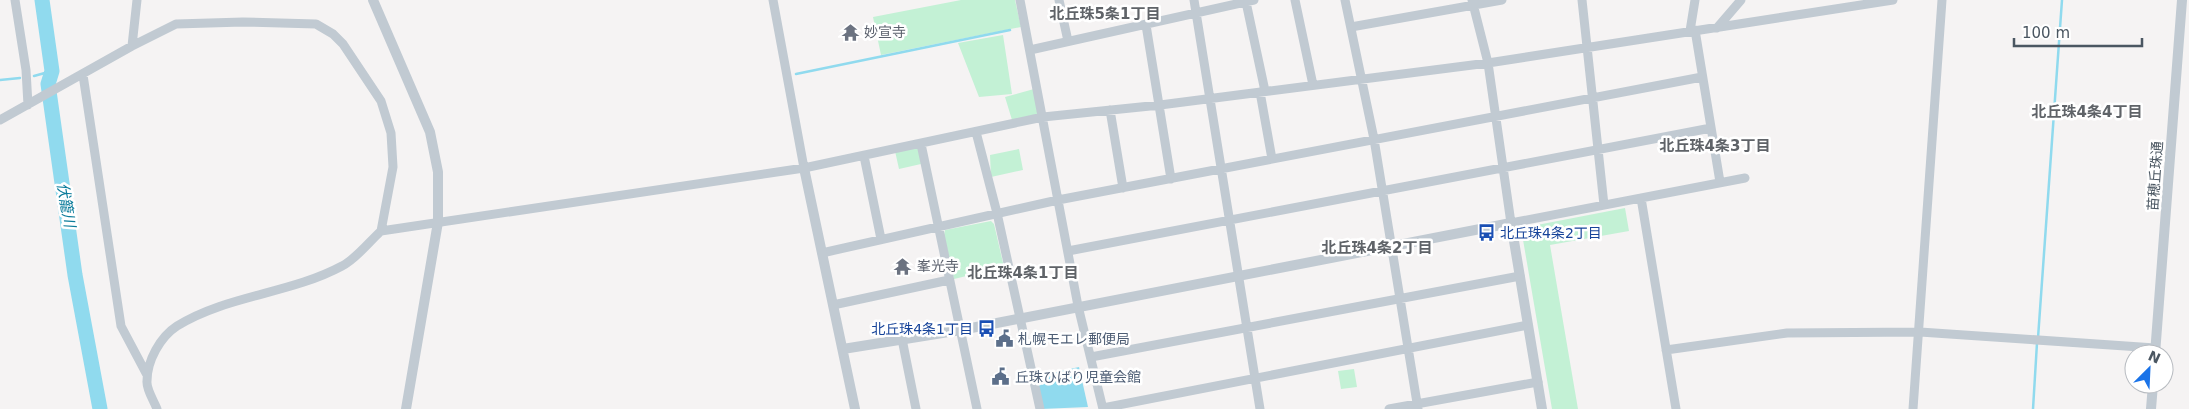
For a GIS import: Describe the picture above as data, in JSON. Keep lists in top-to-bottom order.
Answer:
{
  "streets": {
    "street": ["苗穂丘珠通"]
  },
  "districts": [
    "北丘珠5条1丁目",
    "北丘珠4条4丁目",
    "北丘珠4条3丁目",
    "北丘珠4条2丁目",
    "北丘珠4条1丁目"
  ],
  "water": ["伏籠川"],
  "places": {
    "temple": ["妙宣寺", "峯光寺"],
    "bus stop": ["北丘珠4条2丁目", "北丘珠4条1丁目"],
    "public building": ["札幌モエレ郵便局", "丘珠ひばり児童会館"]
  },
  "scale_bar": "100 m",
  "north": "top right"
}
